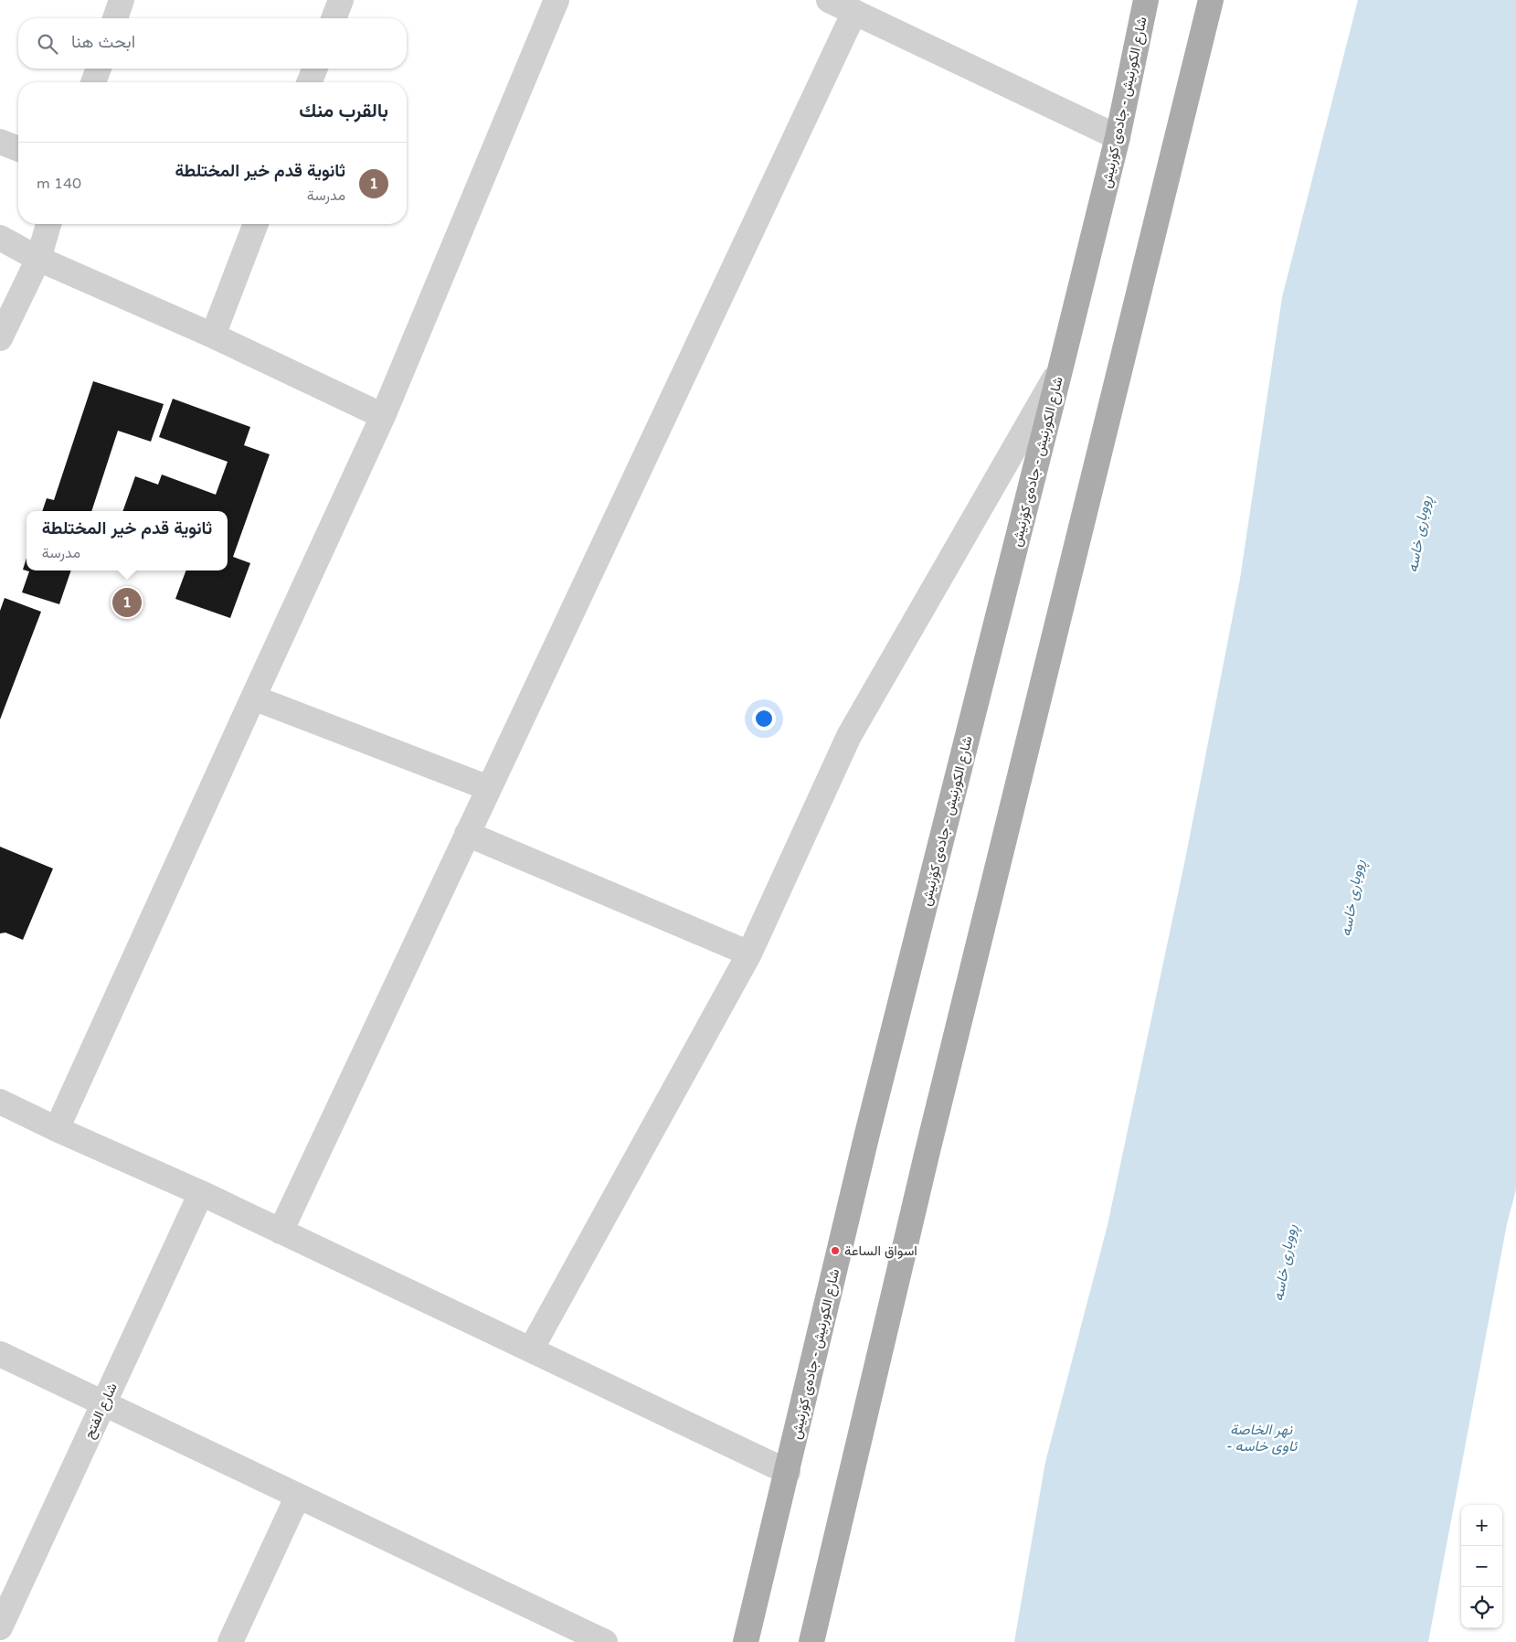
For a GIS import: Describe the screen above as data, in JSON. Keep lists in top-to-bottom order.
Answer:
{
  "streets": {
    "main road": ["شارع الكورنيش - جادەی کۆرنیش"],
    "street": ["شارع الفتح"]
  },
  "water": ["ڕووباری خاسە", "نهر الخاصة - ئاوی خاسە"],
  "places": ["اسواق الساعة"],
  "page": {
    "search": "ابحث هنا",
    "heading": "بالقرب منك",
    "list": [
      {
        "mark": "1",
        "name": "ثانوية قدم خير المختلطة",
        "note": "مدرسة",
        "value": "140 m"
      }
    ],
    "popup": ["ثانوية قدم خير المختلطة", "مدرسة"],
    "pins": "1",
    "map_buttons": ["+", "−"]
  }
}
